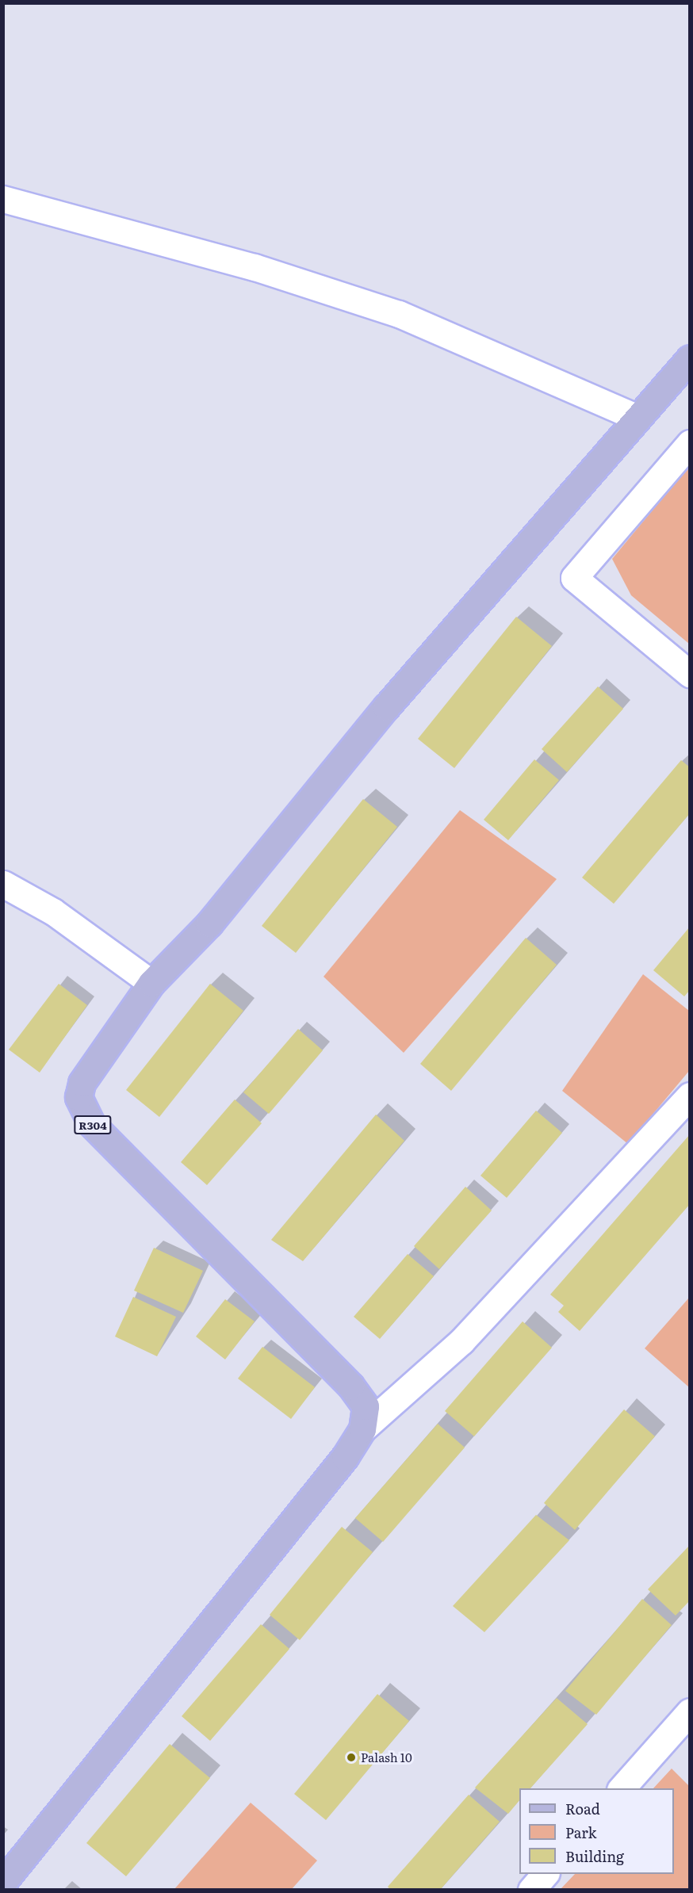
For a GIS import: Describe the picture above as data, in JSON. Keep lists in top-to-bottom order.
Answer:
{
  "streets": {
    "main road": ["R304"]
  },
  "places": ["Palash 10"],
  "legend": ["Road", "Park", "Building"]
}
